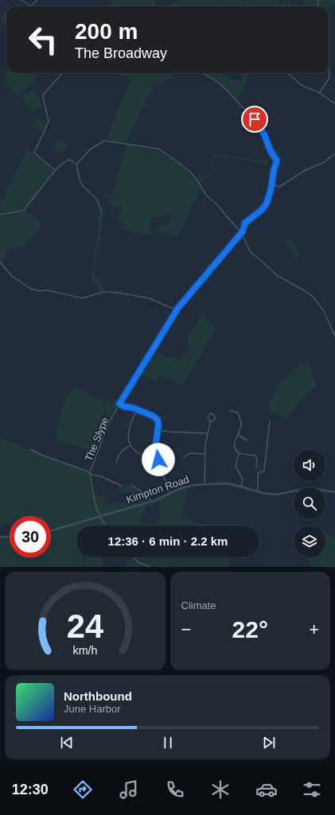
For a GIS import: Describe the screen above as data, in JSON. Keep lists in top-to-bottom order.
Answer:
{
  "streets": {
    "street": ["The Slype", "Kimpton Road"]
  },
  "crossings": [
    ["The Slype", "Kimpton Road"]
  ],
  "page": {
    "turn": ["200 m", "The Broadway"],
    "limit": "30",
    "trip": "12:36 · 6 min · 2.2 km",
    "tile": "Climate",
    "heat": ["−", "22°", "+"],
    "song": ["Northbound", "June Harbor"],
    "tabs": "12:30",
    "gauge": ["24", "km/h"]
  }
}
